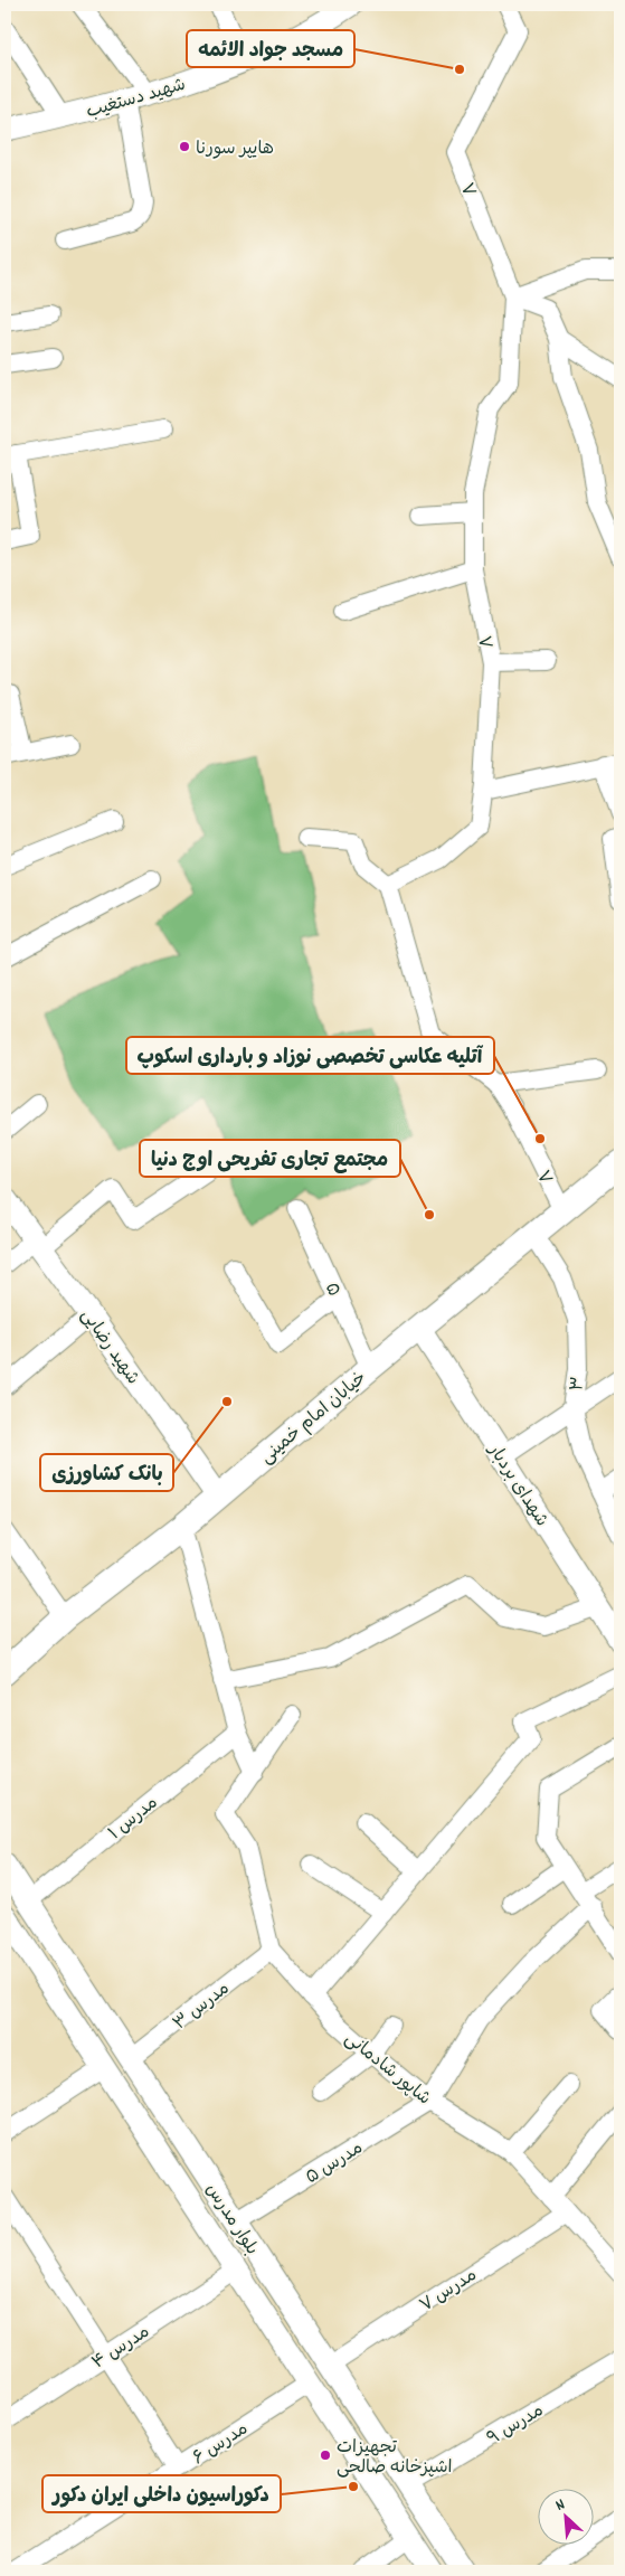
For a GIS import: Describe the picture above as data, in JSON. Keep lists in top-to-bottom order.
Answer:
{
  "streets": {
    "main road": ["خیابان امام خمینی"],
    "street": [
      "شهید دستغیب",
      "۷",
      "۵",
      "شهید رضایی",
      "۳",
      "شهدای بردبار",
      "مدرس ۱",
      "مدرس ۳",
      "شاپور شادمانی",
      "مدرس ۵",
      "بلوار مدرس",
      "مدرس ۷",
      "مدرس ۴",
      "مدرس ۹",
      "مدرس ۶"
    ]
  },
  "crossings": [
    ["۷", "خیابان امام خمینی"],
    ["۵", "خیابان امام خمینی"],
    ["شهید رضایی", "خیابان امام خمینی"],
    ["۳", "خیابان امام خمینی"],
    ["خیابان امام خمینی", "شهدای بردبار"],
    ["مدرس ۱", "بلوار مدرس"],
    ["مدرس ۳", "شاپور شادمانی"],
    ["مدرس ۳", "بلوار مدرس"],
    ["شاپور شادمانی", "مدرس ۵"],
    ["شاپور شادمانی", "مدرس ۷"],
    ["مدرس ۵", "بلوار مدرس"],
    ["بلوار مدرس", "مدرس ۷"],
    ["بلوار مدرس", "مدرس ۴"],
    ["بلوار مدرس", "مدرس ۹"],
    ["بلوار مدرس", "مدرس ۶"]
  ],
  "places": [
    "مسجد جواد الائمه",
    "هایپر سورنا",
    "آتلیه عکاسی تخصصی نوزاد و بارداری اسکوپ",
    "مجتمع تجاری تفریحی اوج دنیا",
    "بانک کشاورزی",
    "تجهیزات اشپزخانه صالحی",
    "دکوراسیون داخلی ایران دکور"
  ],
  "north": "top left"
}
